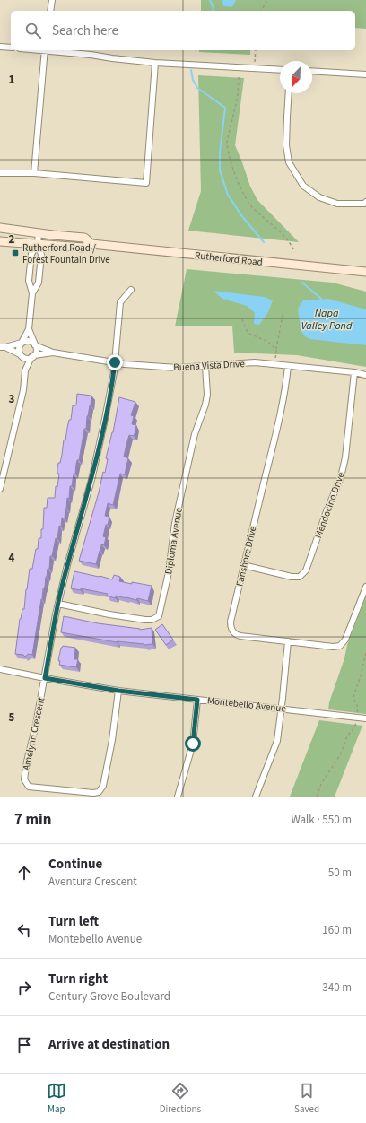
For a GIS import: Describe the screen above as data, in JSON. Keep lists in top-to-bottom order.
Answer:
{
  "streets": {
    "main road": ["Rutherford Road"],
    "street": [
      "Buena Vista Drive",
      "Mendocino Drive",
      "Diploma Avenue",
      "Fanshore Drive",
      "Montebello Avenue",
      "Amelynn Crescent"
    ]
  },
  "crossings": [
    ["Buena Vista Drive", "Mendocino Drive"],
    ["Buena Vista Drive", "Diploma Avenue"],
    ["Buena Vista Drive", "Fanshore Drive"],
    ["Mendocino Drive", "Fanshore Drive"],
    ["Montebello Avenue", "Amelynn Crescent"]
  ],
  "water": ["Napa Valley Pond"],
  "places": {
    "transit": ["Rutherford Road / Forest Fountain Drive"]
  },
  "north": "bottom left",
  "page": {
    "search": "Search here",
    "heading": ["7 min", "Walk · 550 m"],
    "list": [
      ["Continue", "Aventura Crescent", "50 m"],
      ["Turn left", "Montebello Avenue", "160 m"],
      ["Turn right", "Century Grove Boulevard", "340 m"],
      "Arrive at destination"
    ],
    "nav": ["Map", "Directions", "Saved"]
  },
  "grid": {
    "rows": [
      "1",
      "2",
      "3",
      "4",
      "5"
    ]
  }
}
